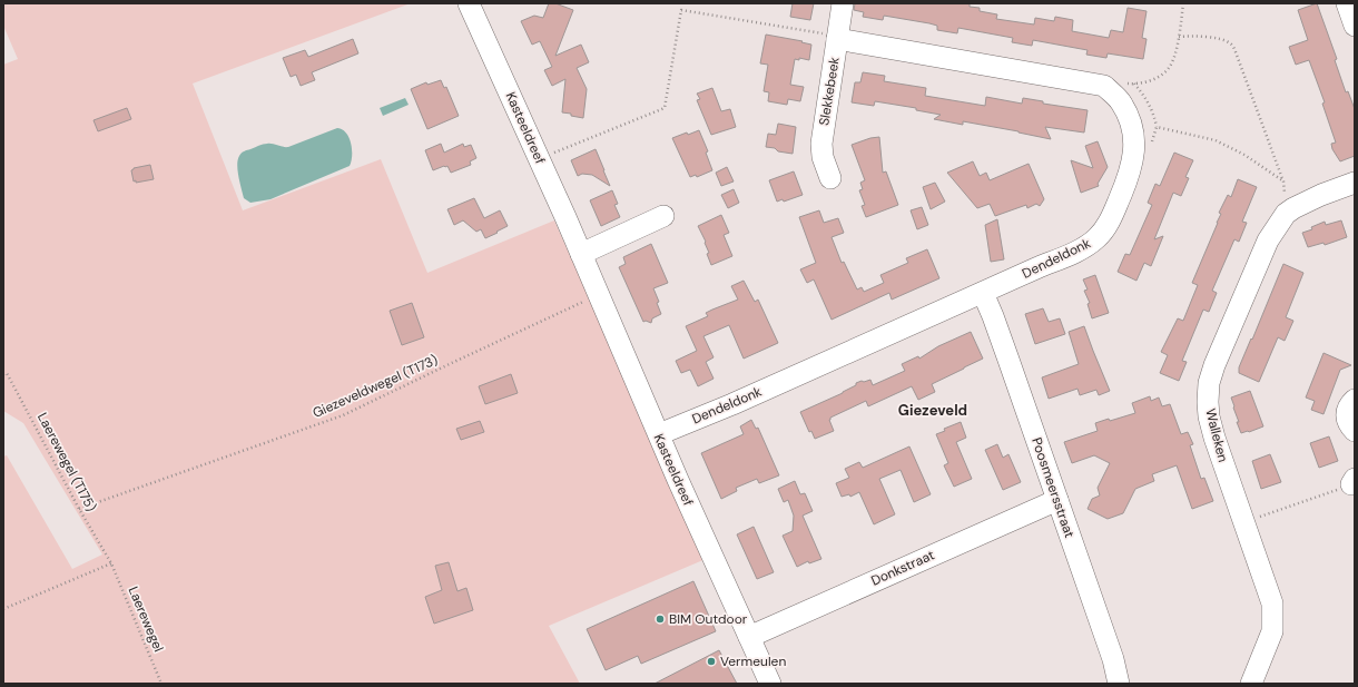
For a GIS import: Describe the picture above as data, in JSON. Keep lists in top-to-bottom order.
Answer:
{
  "streets": {
    "street": [
      "Slekkebeek",
      "Kasteeldreef",
      "Dendeldonk",
      "Walleken",
      "Poosmeersstraat",
      "Donkstraat"
    ],
    "path": ["Giezeveldwegel (T173)", "Laerewegel (T175)", "Laerewegel"]
  },
  "crossings": [
    ["Kasteeldreef", "Dendeldonk"],
    ["Kasteeldreef", "Giezeveldwegel (T173)"],
    ["Kasteeldreef", "Donkstraat"],
    ["Dendeldonk", "Poosmeersstraat"],
    ["Giezeveldwegel (T173)", "Laerewegel (T175)"],
    ["Laerewegel (T175)", "Laerewegel"],
    ["Poosmeersstraat", "Donkstraat"]
  ],
  "districts": ["Giezeveld"],
  "places": ["BIM Outdoor", "Vermeulen"]
}
